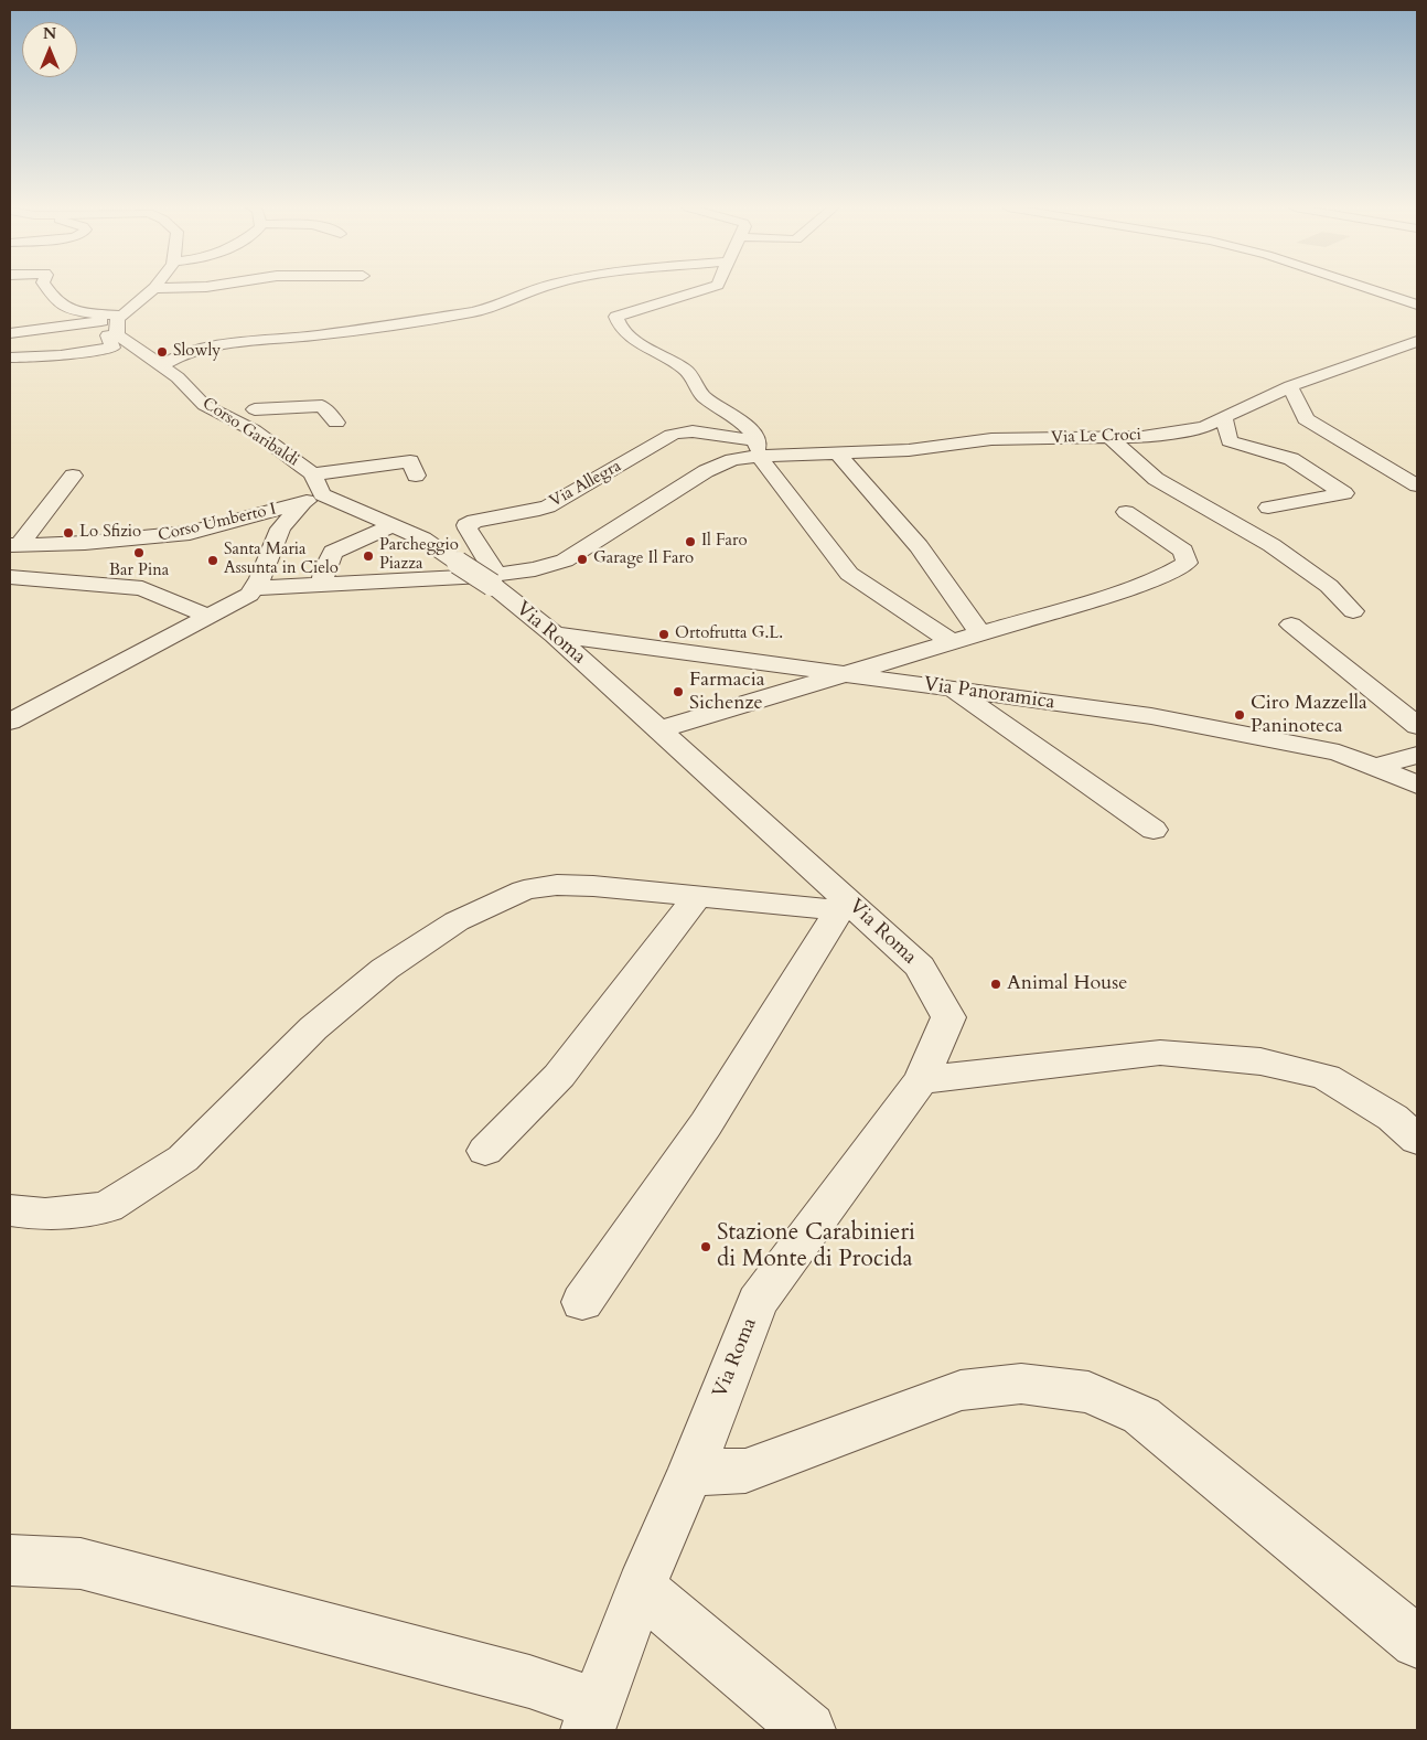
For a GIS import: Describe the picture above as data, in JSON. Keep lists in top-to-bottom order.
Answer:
{
  "streets": {
    "street": [
      "Corso Garibaldi",
      "Via Le Croci",
      "Via Allegra",
      "Corso Umberto I",
      "Via Roma",
      "Via Panoramica"
    ]
  },
  "crossings": [
    ["Corso Garibaldi", "Corso Umberto I"],
    ["Corso Garibaldi", "Via Roma"],
    ["Via Le Croci", "Via Allegra"],
    ["Via Allegra", "Via Roma"],
    ["Corso Umberto I", "Via Roma"],
    ["Via Roma", "Via Panoramica"]
  ],
  "places": [
    "Slowly",
    "Lo Sfizio",
    "Il Faro",
    "Bar Pina",
    "Parcheggio Piazza",
    "Garage Il Faro",
    "Santa Maria Assunta in Cielo",
    "Ortofrutta G.L.",
    "Farmacia Sichenze",
    "Ciro Mazzella Paninoteca",
    "Animal House",
    "Stazione Carabinieri di Monte di Procida"
  ],
  "north": "top"
}
